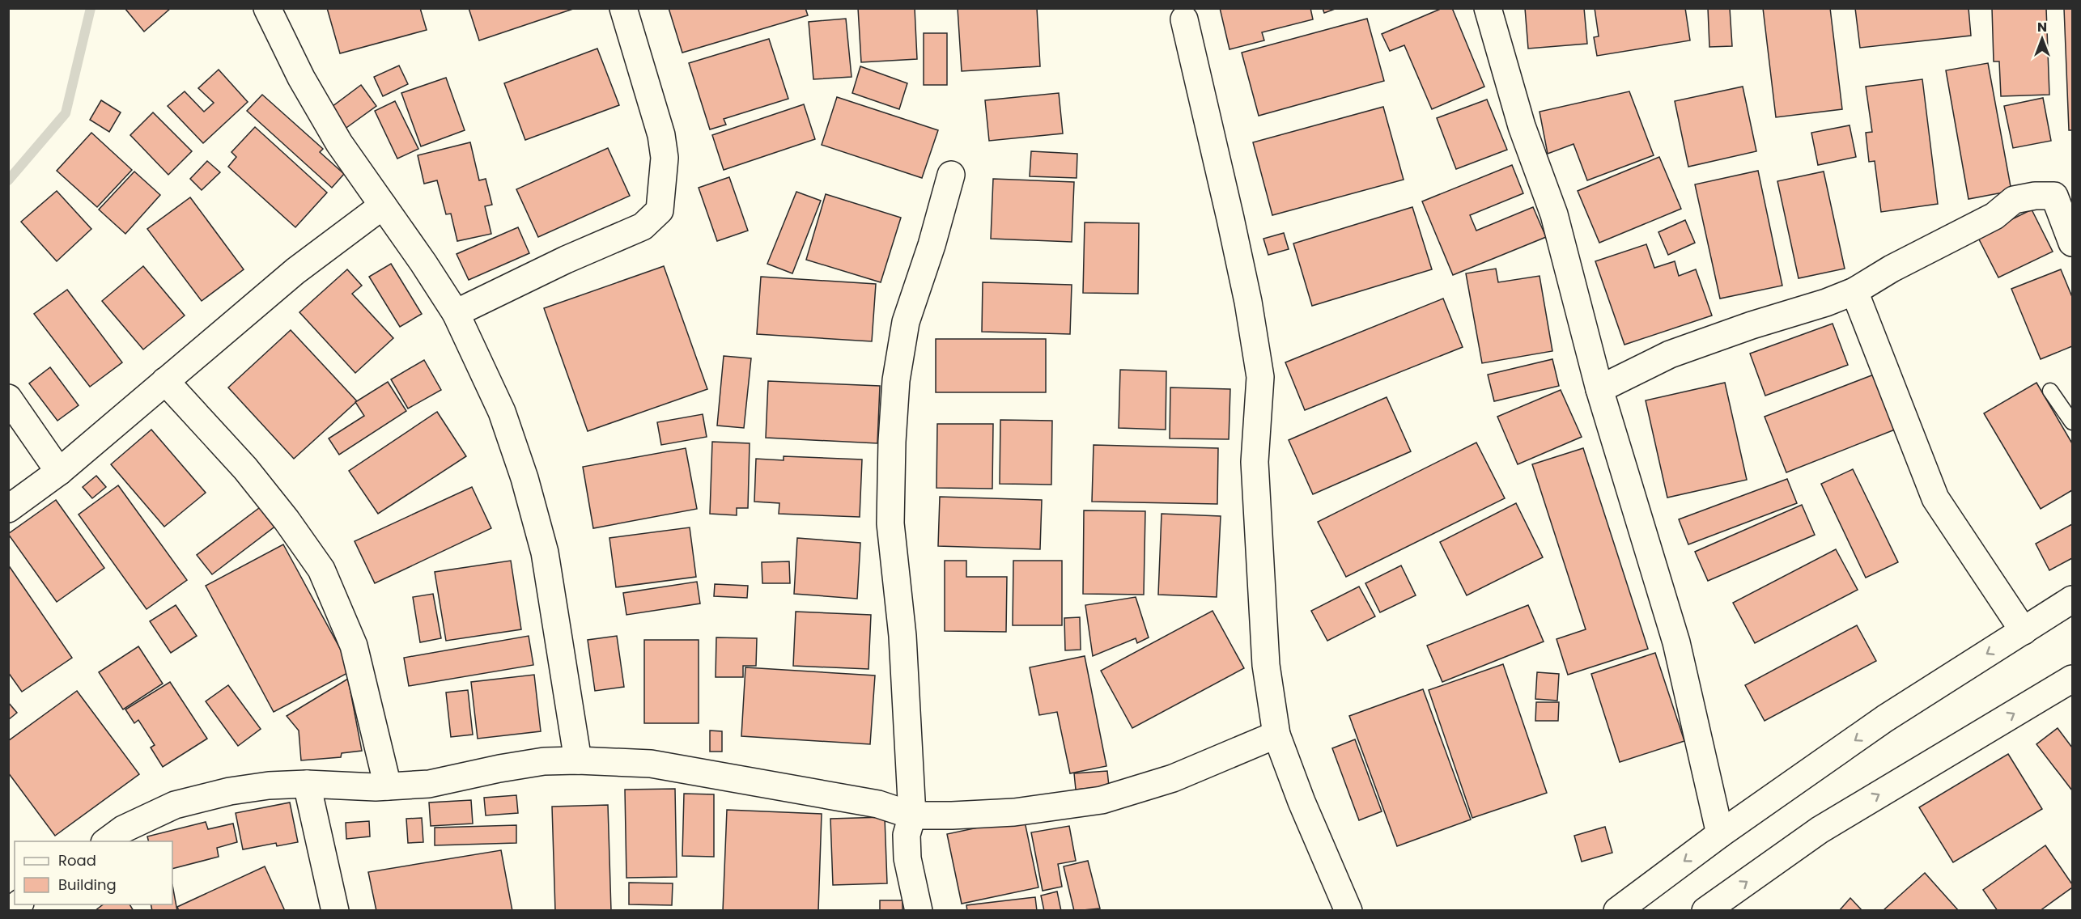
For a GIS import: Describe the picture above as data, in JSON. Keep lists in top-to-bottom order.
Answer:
{
  "legend": ["Road", "Building"],
  "north": "top"
}
